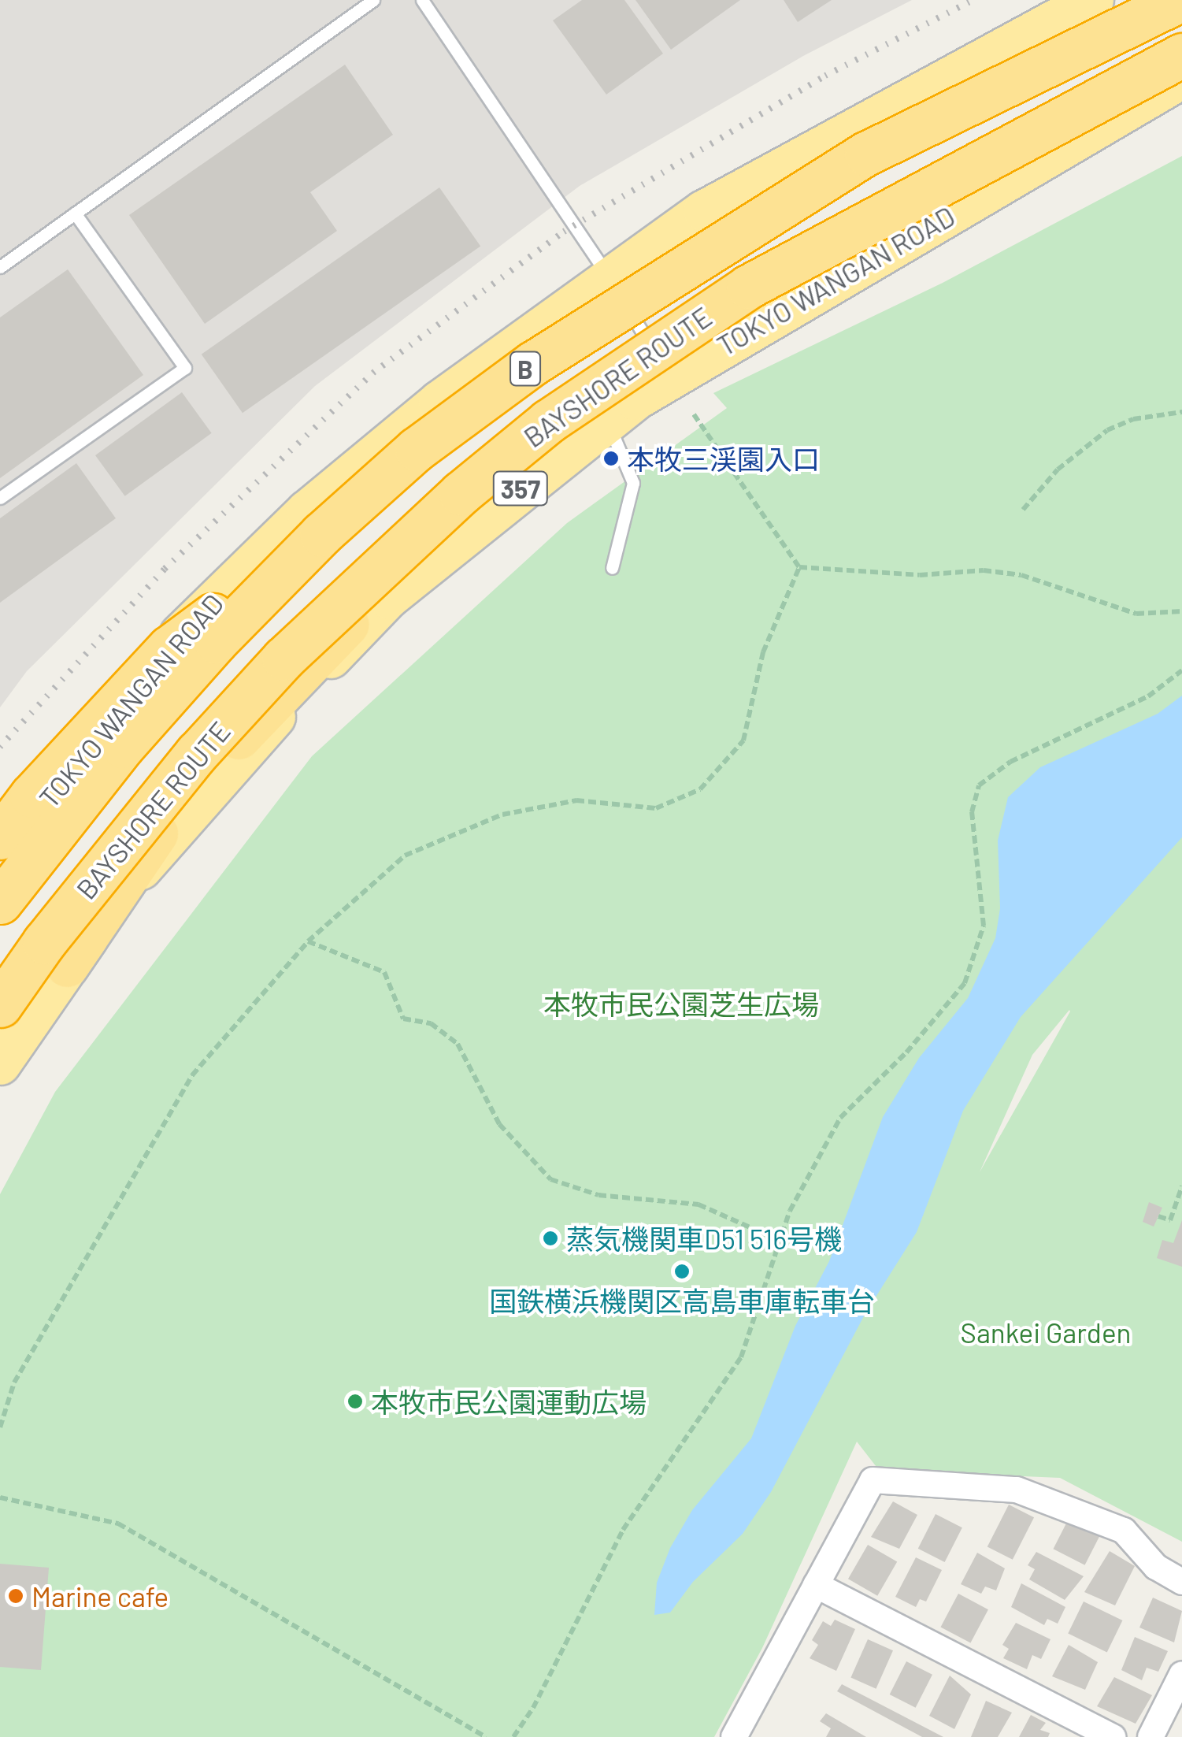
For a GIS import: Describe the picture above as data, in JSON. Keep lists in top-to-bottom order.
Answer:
{
  "streets": {
    "highway": [
      "TOKYO WANGAN ROAD",
      "B",
      "BAYSHORE ROUTE",
      "357"
    ]
  },
  "crossings": [
    ["TOKYO WANGAN ROAD", "B"],
    ["B", "BAYSHORE ROUTE"]
  ],
  "parks": ["本牧市民公園芝生広場", "Sankei Garden"],
  "places": [
    "本牧三渓園入口",
    "蒸気機関車D51 516号機",
    "国鉄横浜機関区高島車庫転車台",
    "本牧市民公園運動広場",
    "Marine cafe"
  ]
}
